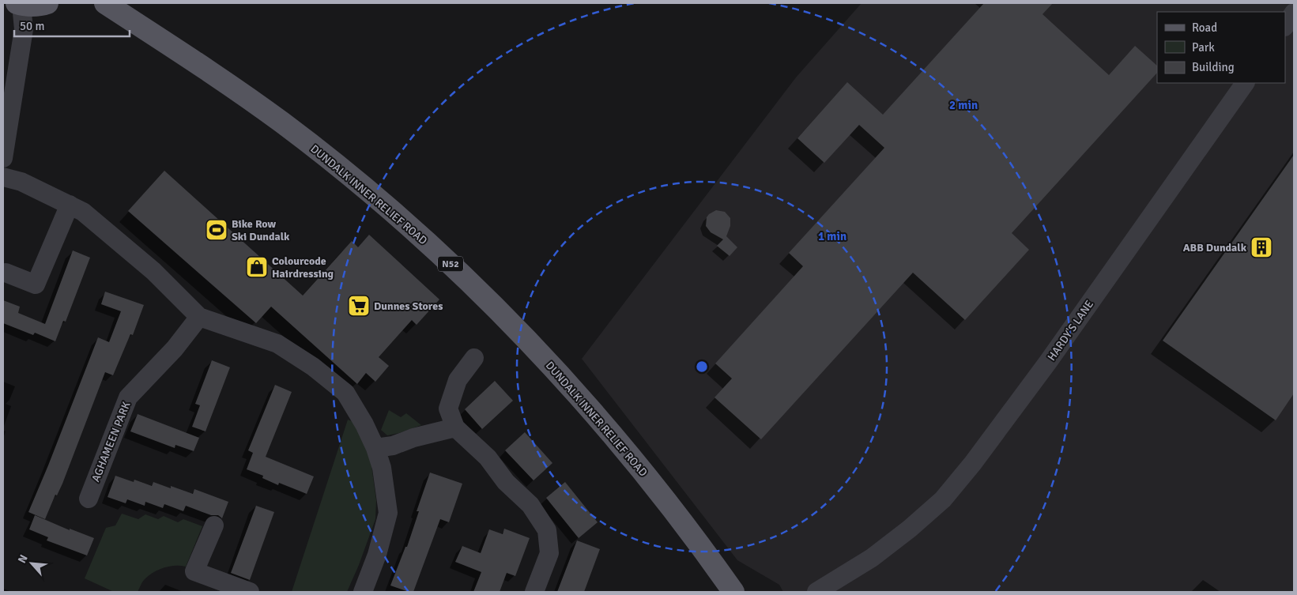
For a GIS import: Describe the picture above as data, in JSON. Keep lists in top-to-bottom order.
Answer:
{
  "streets": {
    "main road": ["DUNDALK INNER RELIEF ROAD", "N52"],
    "street": ["HARDY'S LANE", "AGHAMEEN PARK"]
  },
  "places": {
    "sports": ["Bike Row Ski Dundalk"],
    "building": ["ABB Dundalk"],
    "shop": ["Colourcode Hairdressing"],
    "supermarket": ["Dunnes Stores"]
  },
  "legend": ["Road", "Park", "Building"],
  "scale_bar": "50 m",
  "north": "top left",
  "rings": ["2 min", "1 min"]
}
